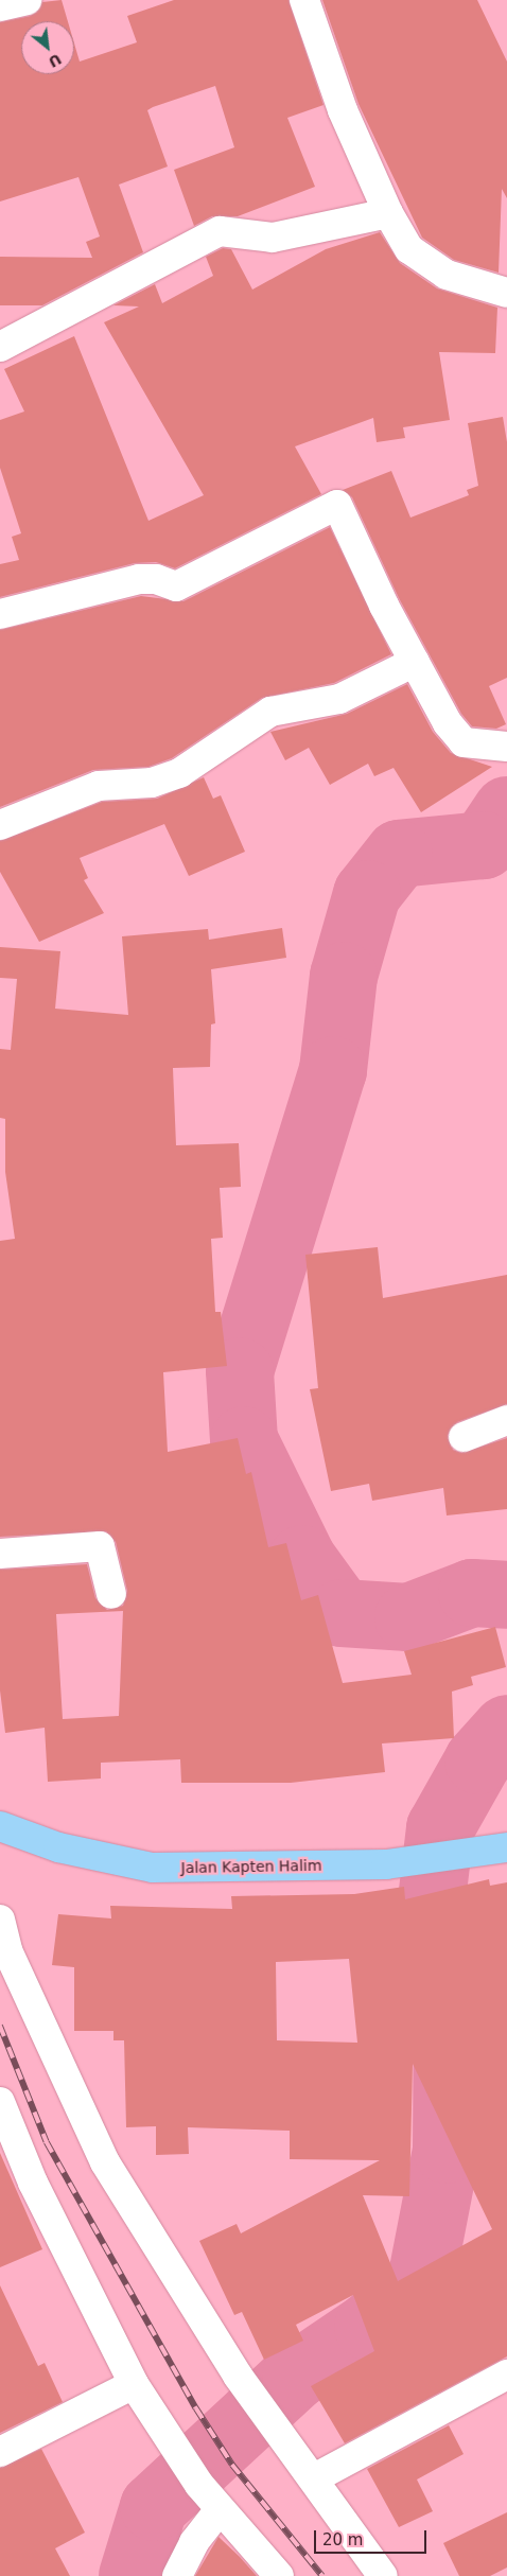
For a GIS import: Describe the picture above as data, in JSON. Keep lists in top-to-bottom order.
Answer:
{
  "streets": {
    "main road": ["Jalan Kapten Halim"]
  },
  "scale_bar": "20 m",
  "north": "bottom right"
}
